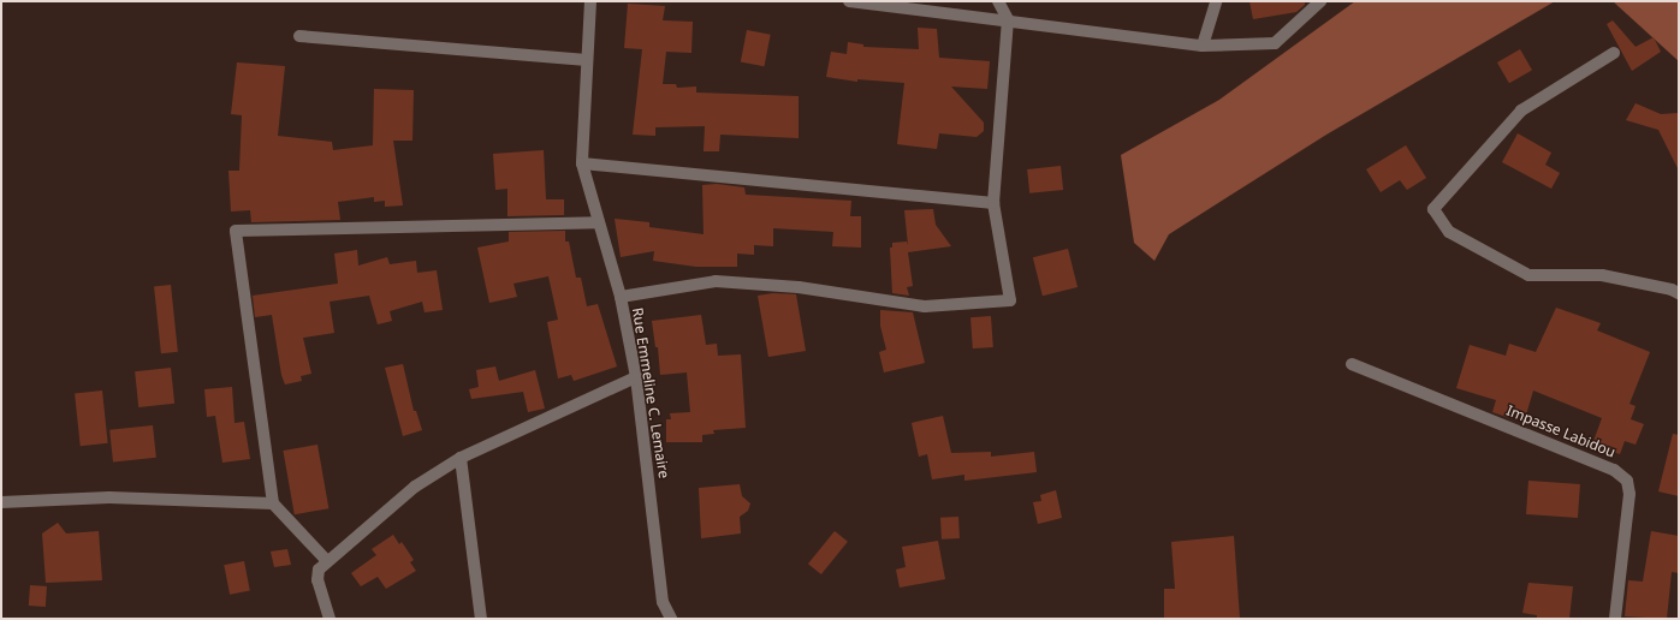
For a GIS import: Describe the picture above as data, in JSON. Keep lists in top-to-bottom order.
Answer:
{
  "streets": {
    "street": ["Rue Emmeline C. Lemaire", "Impasse Labidou"]
  }
}
